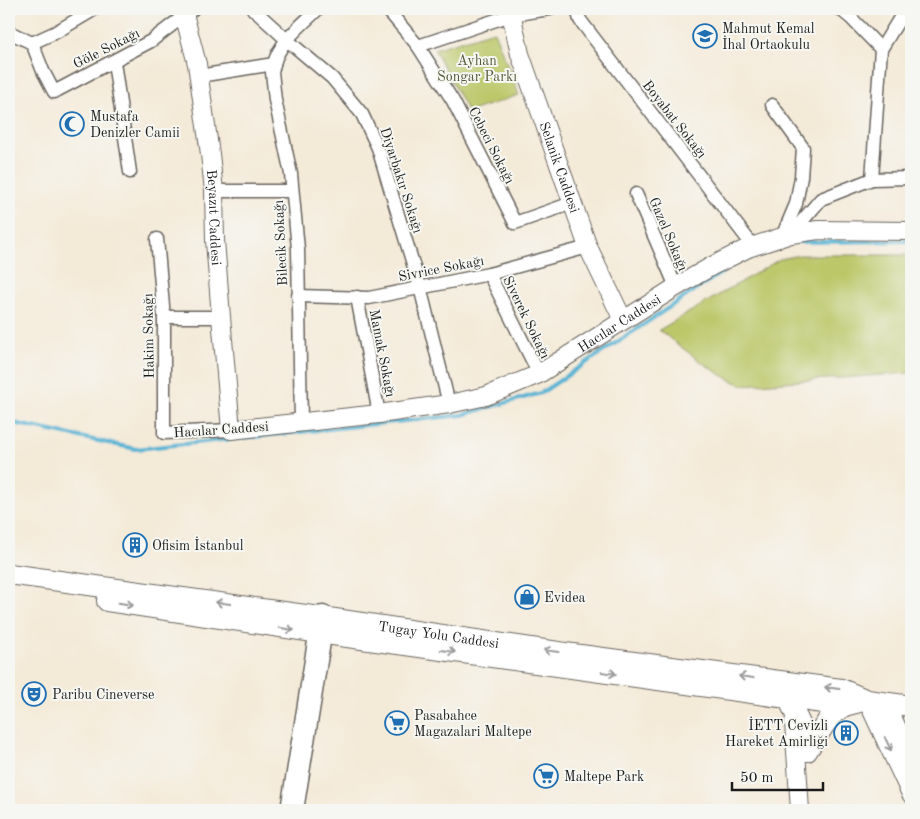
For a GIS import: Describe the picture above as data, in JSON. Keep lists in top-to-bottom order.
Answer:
{
  "streets": {
    "main road": ["Tugay Yolu Caddesi"],
    "street": [
      "Göle Sokağı",
      "Boyabat Sokağı",
      "Cebeci Sokağı",
      "Selanik Caddesi",
      "Diyarbakır Sokağı",
      "Beyazıt Caddesi",
      "Gazel Sokağı",
      "Bilecik Sokağı",
      "Sivrice Sokağı",
      "Siverek Sokağı",
      "Hacılar Caddesi",
      "Hakim Sokağı",
      "Mamak Sokağı"
    ]
  },
  "crossings": [
    ["Göle Sokağı", "Beyazıt Caddesi"],
    ["Boyabat Sokağı", "Hacılar Caddesi"],
    ["Cebeci Sokağı", "Selanik Caddesi"],
    ["Selanik Caddesi", "Sivrice Sokağı"],
    ["Selanik Caddesi", "Hacılar Caddesi"],
    ["Diyarbakır Sokağı", "Sivrice Sokağı"],
    ["Diyarbakır Sokağı", "Hacılar Caddesi"],
    ["Beyazıt Caddesi", "Hacılar Caddesi"],
    ["Gazel Sokağı", "Hacılar Caddesi"],
    ["Bilecik Sokağı", "Sivrice Sokağı"],
    ["Bilecik Sokağı", "Hacılar Caddesi"],
    ["Sivrice Sokağı", "Siverek Sokağı"],
    ["Sivrice Sokağı", "Mamak Sokağı"],
    ["Siverek Sokağı", "Hacılar Caddesi"],
    ["Hacılar Caddesi", "Hakim Sokağı"],
    ["Hacılar Caddesi", "Mamak Sokağı"]
  ],
  "parks": ["Ayhan Songar Parkı"],
  "places": {
    "school or university": ["Mahmut Kemal İhal Ortaokulu"],
    "mosque": ["Mustafa Denizler Camii"],
    "building": ["Ofisim İstanbul", "İETT Cevizli Hareket Amirliği"],
    "shop": ["Evidea"],
    "theatre": ["Paribu Cineverse"],
    "supermarket": ["Pasabahce Magazalari Maltepe", "Maltepe Park"]
  },
  "scale_bar": "50 m"
}
